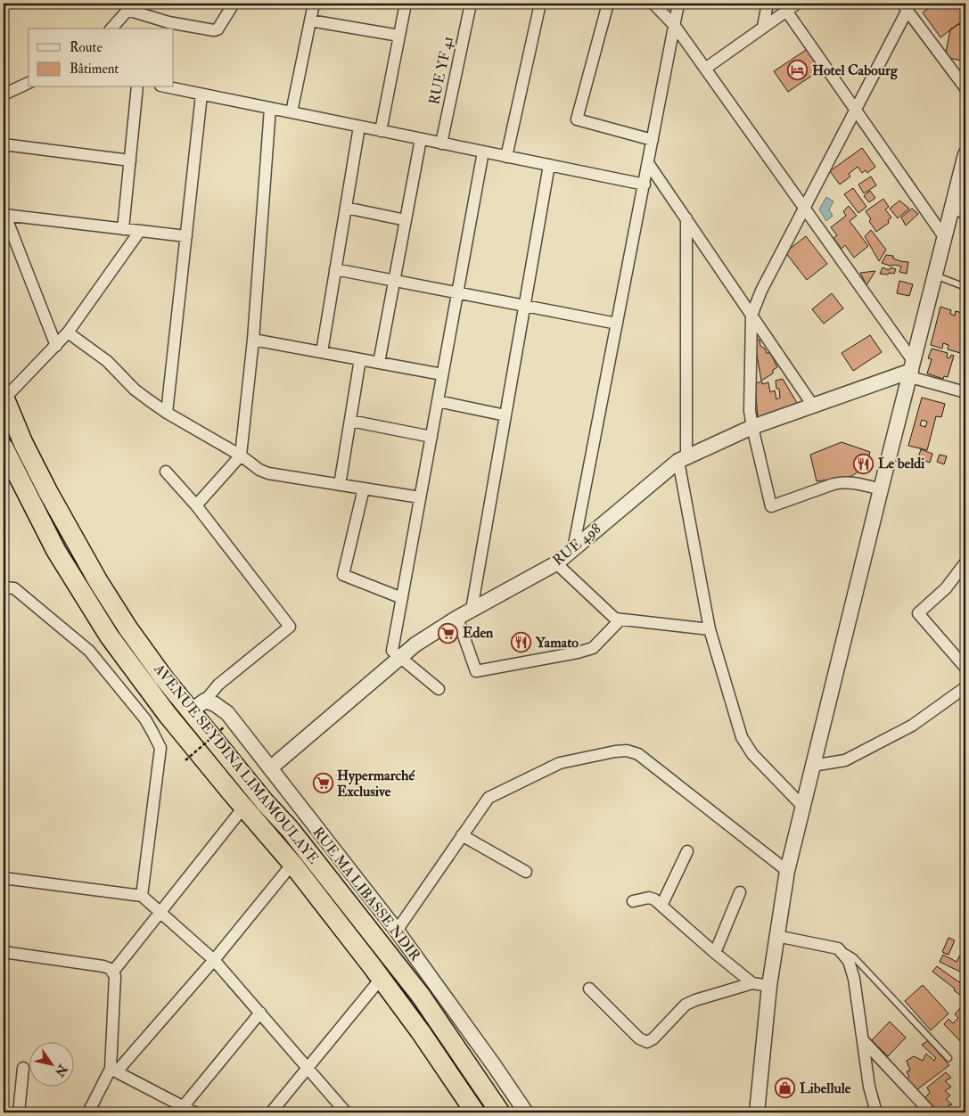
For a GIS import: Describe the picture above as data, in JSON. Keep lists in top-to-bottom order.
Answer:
{
  "streets": {
    "highway": ["AVENUE SEYDINA LIMAMOULAYE"],
    "street": ["RUE YF 41", "RUE 498", "RUE MA LIBASSE NDIR"]
  },
  "crossings": [
    ["RUE 498", "RUE MA LIBASSE NDIR"],
    ["AVENUE SEYDINA LIMAMOULAYE", "RUE MA LIBASSE NDIR"]
  ],
  "places": {
    "hotel": ["Hotel Cabourg"],
    "restaurant": ["Le beldi", "Yamato"],
    "supermarket": ["Eden", "Hypermarché Exclusive"],
    "shop": ["Libellule"]
  },
  "legend": ["Route", "Bâtiment"],
  "north": "bottom right"
}
